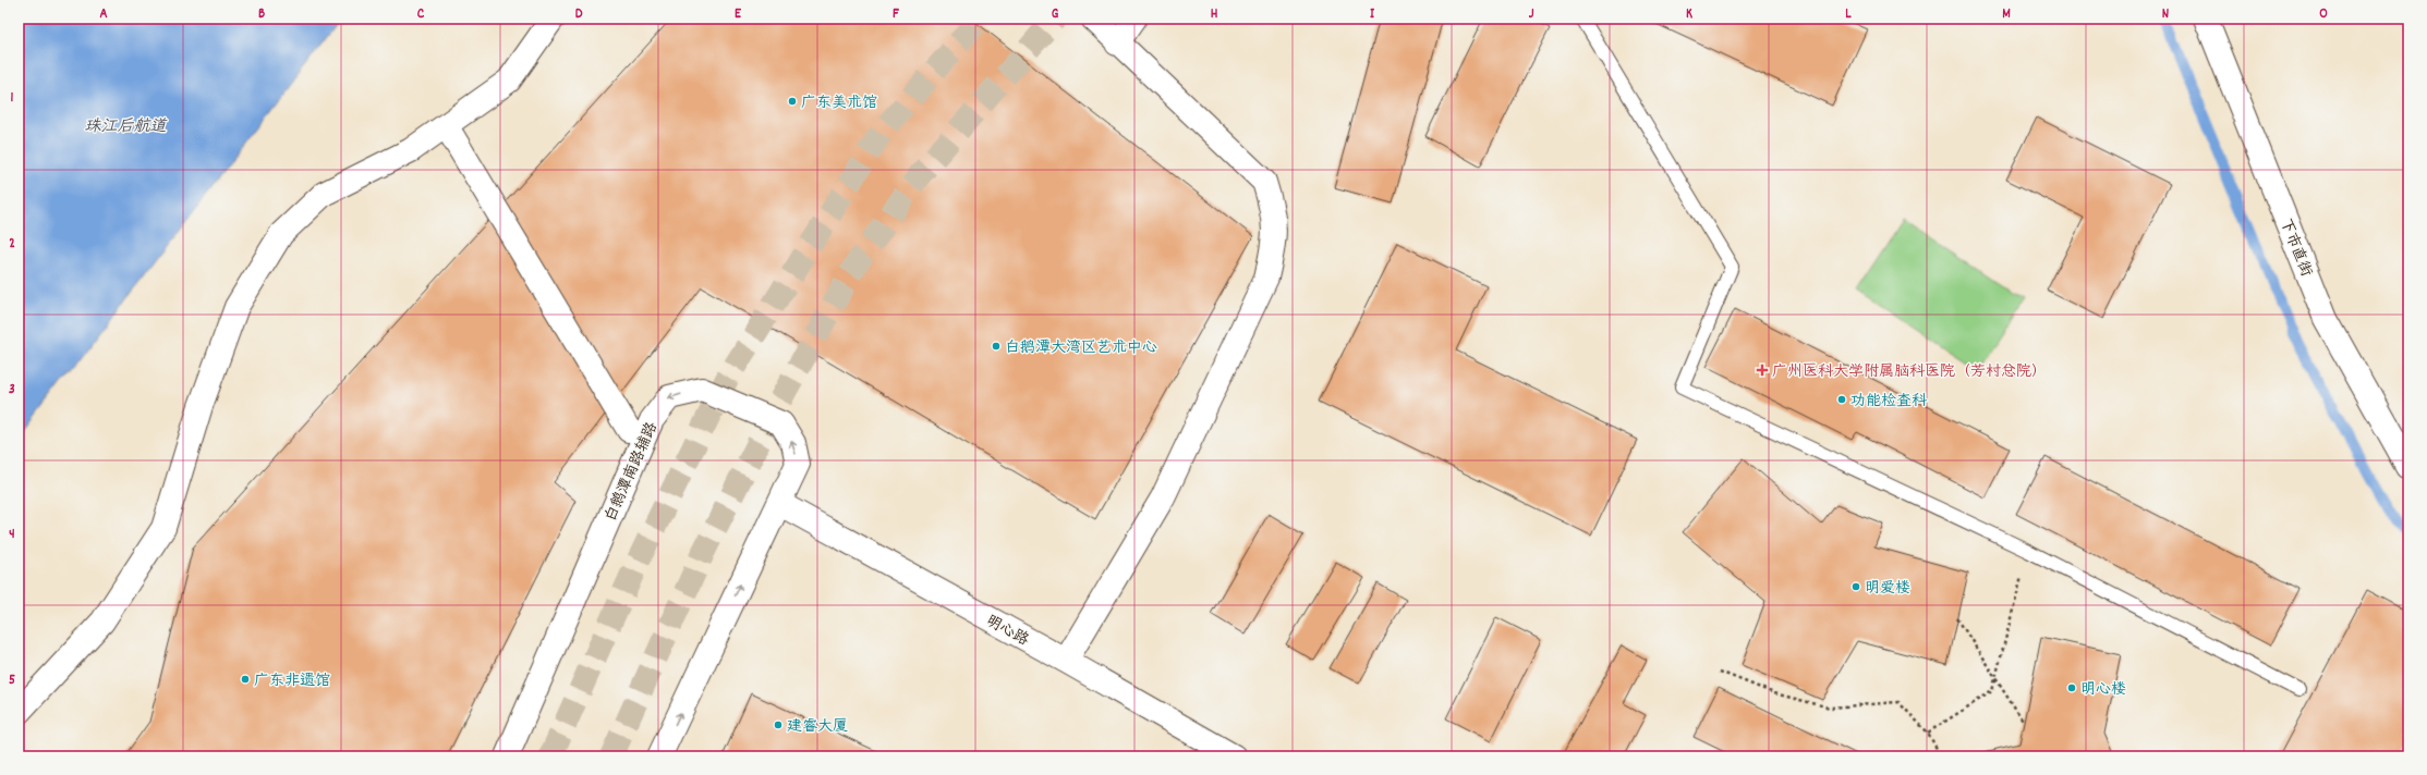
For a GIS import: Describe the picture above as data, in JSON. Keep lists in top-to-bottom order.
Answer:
{
  "streets": {
    "street": ["下市直街", "白鹅潭南路辅路", "明心路"]
  },
  "crossings": [
    ["白鹅潭南路辅路", "明心路"]
  ],
  "water": ["珠江后航道"],
  "places": {
    "other": [
      "广东美术馆",
      "白鹅潭大湾区艺术中心",
      "功能检查科",
      "明爱楼",
      "广东非遗馆",
      "明心楼",
      "建睿大厦"
    ],
    "health": ["广州医科大学附属脑科医院（芳村总院）"]
  },
  "grid": {
    "columns": [
      "A",
      "B",
      "C",
      "D",
      "E",
      "F",
      "G",
      "H",
      "I",
      "J",
      "K",
      "L",
      "M",
      "N",
      "O"
    ],
    "rows": [
      "1",
      "2",
      "3",
      "4",
      "5"
    ]
  }
}
